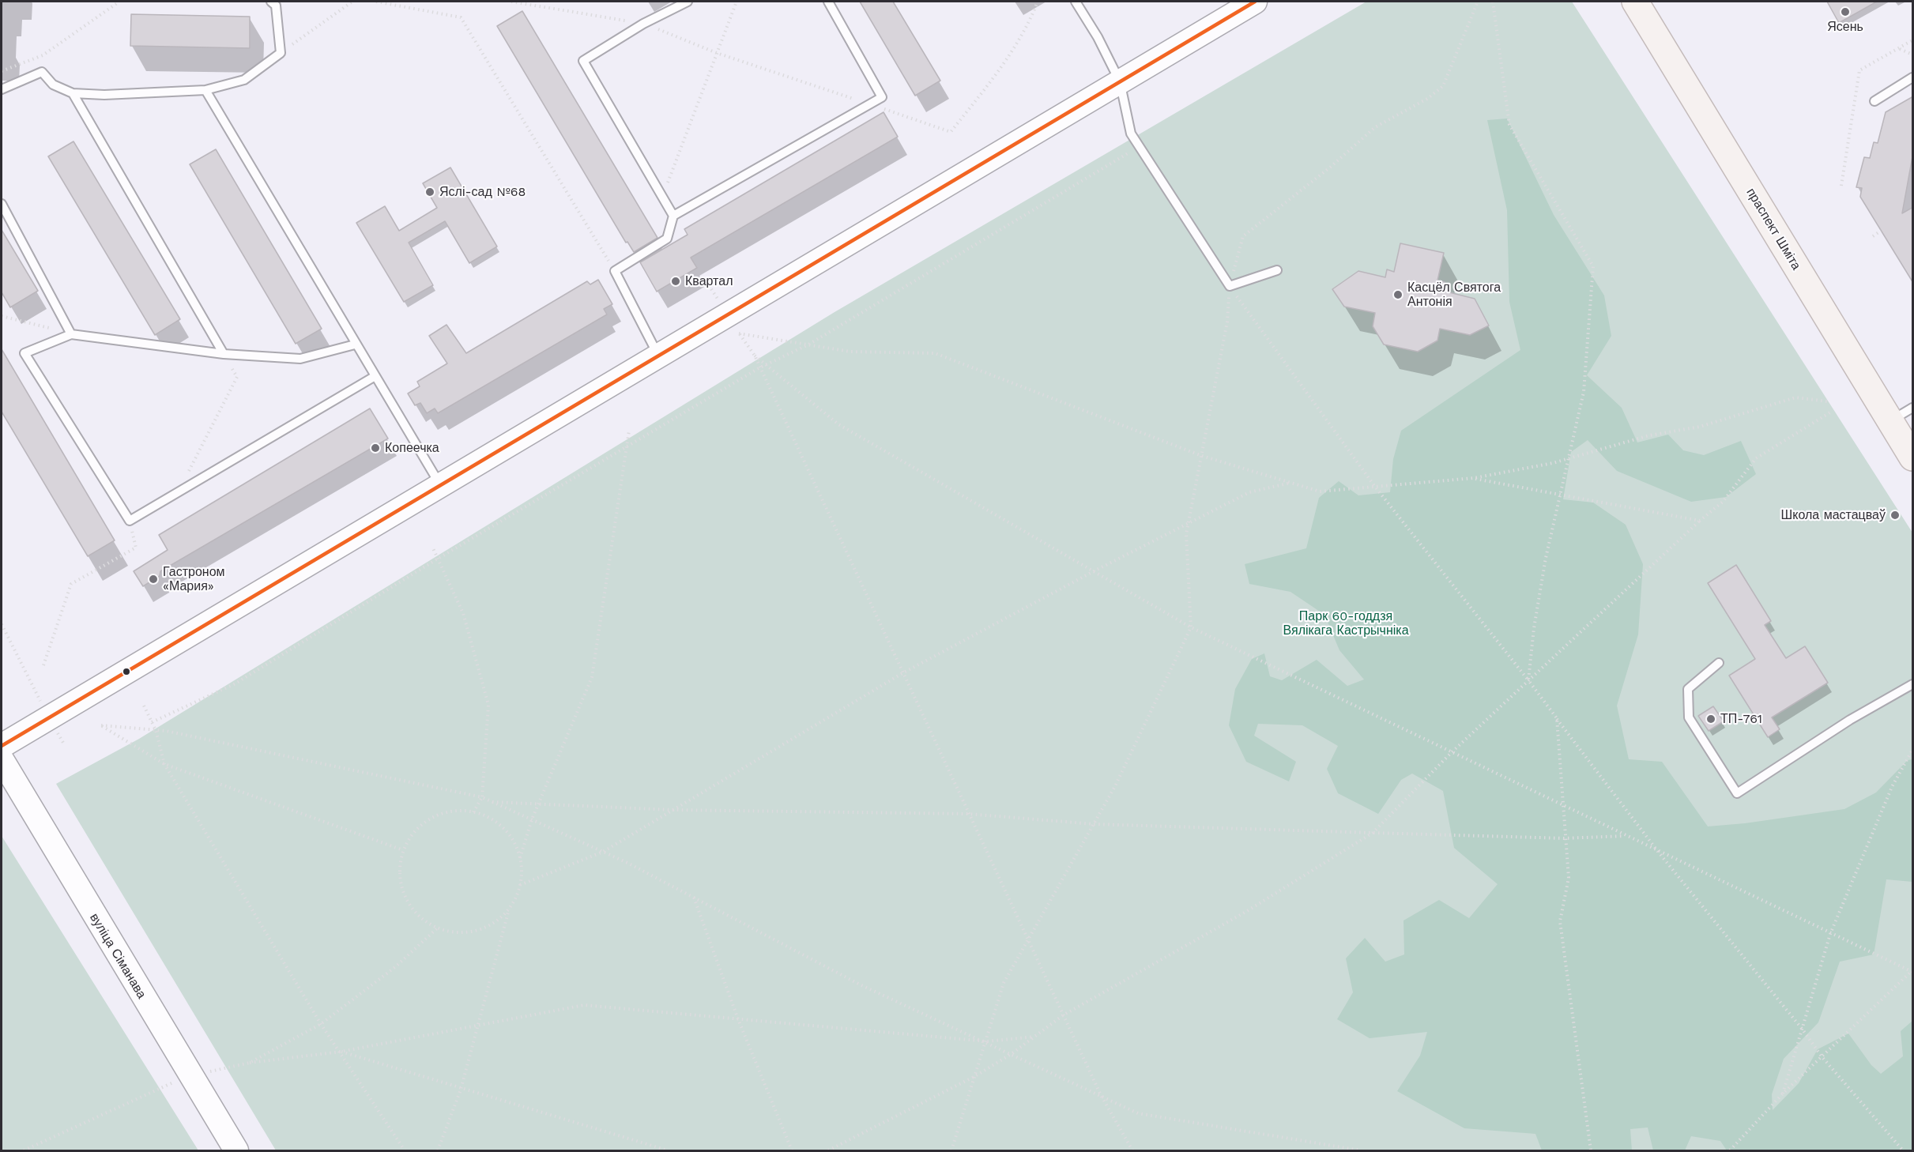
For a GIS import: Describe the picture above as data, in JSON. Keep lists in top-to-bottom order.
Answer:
{
  "streets": {
    "main road": ["праспект Шміта", "вуліца Сіманава"]
  },
  "parks": ["Парк 60-годдзя Вялікага Кастрычніка"],
  "places": [
    "Ясень",
    "Яслі-сад №68",
    "Квартал",
    "Касцёл Святога Антонія",
    "Копеечка",
    "Школа мастацваў",
    "Гастроном «Мария»",
    "ТП-761"
  ]
}
